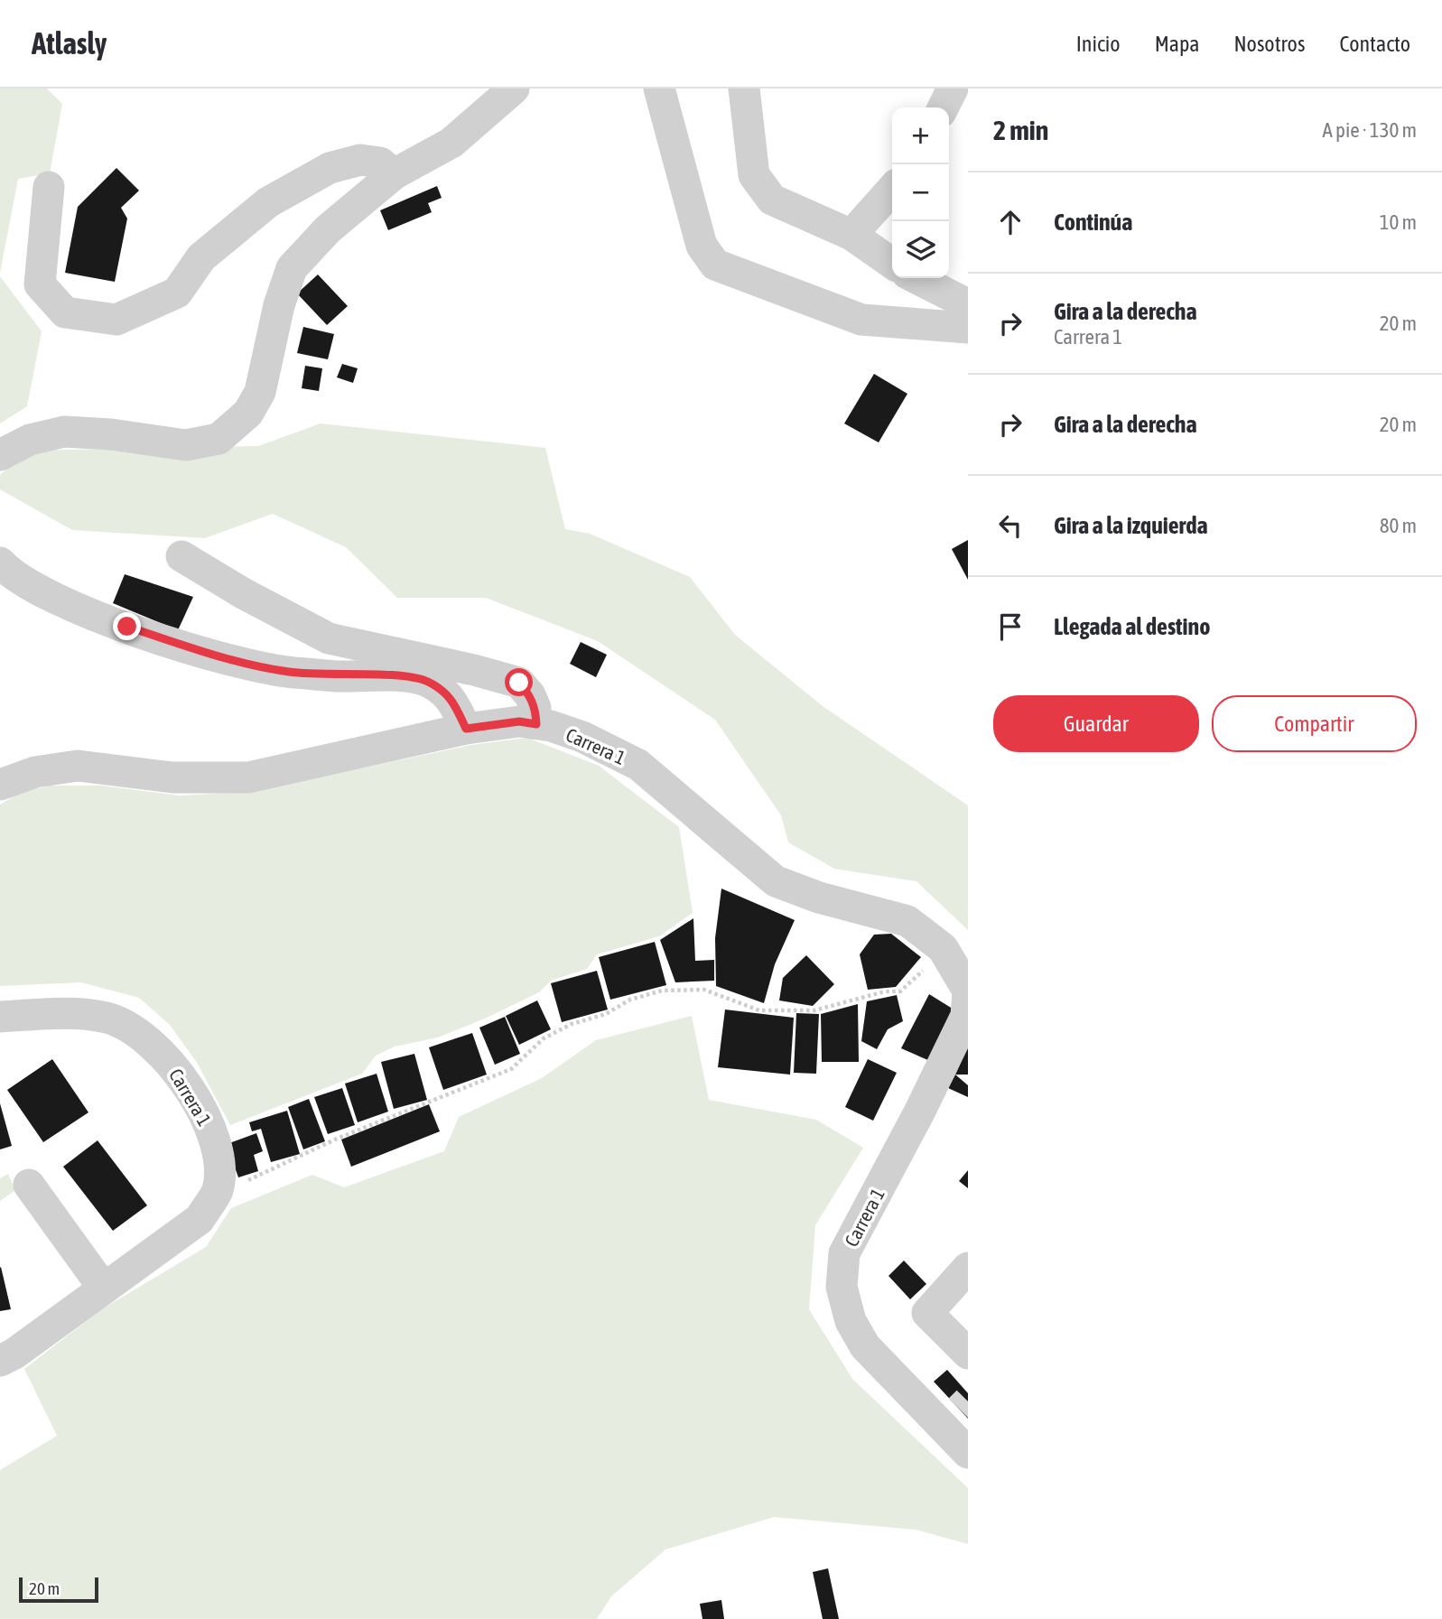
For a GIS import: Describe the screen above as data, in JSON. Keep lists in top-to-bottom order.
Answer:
{
  "streets": {
    "street": ["Carrera 1"]
  },
  "scale_bar": "20 m",
  "page": {
    "header": "Atlasly",
    "nav": [
      "Inicio",
      "Mapa",
      "Nosotros",
      "Contacto"
    ],
    "heading": ["2 min", "A pie · 130 m"],
    "map_buttons": ["+", "−"],
    "list": [
      ["Continúa", "10 m"],
      ["Gira a la derecha", "Carrera 1", "20 m"],
      ["Gira a la derecha", "20 m"],
      ["Gira a la izquierda", "80 m"],
      "Llegada al destino"
    ],
    "buttons": ["Guardar", "Compartir"],
    "scale": "20 m"
  }
}
